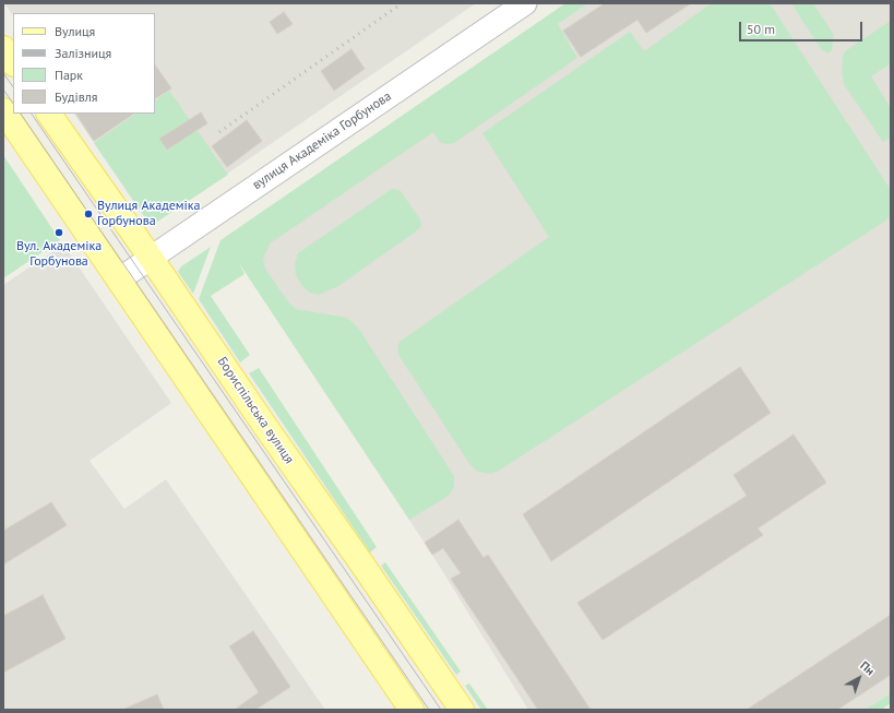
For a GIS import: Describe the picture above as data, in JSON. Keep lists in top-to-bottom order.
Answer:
{
  "streets": {
    "main road": ["Бориспільська вулиця"],
    "street": ["вулиця Академіка Горбунова"]
  },
  "crossings": [
    ["вулиця Академіка Горбунова", "Бориспільська вулиця"]
  ],
  "places": ["Вулиця Академіка Горбунова", "Вул. Академіка Горбунова"],
  "legend": [
    "Вулиця",
    "Залізниця",
    "Парк",
    "Будівля"
  ],
  "scale_bar": "50 m",
  "north": "top right"
}
